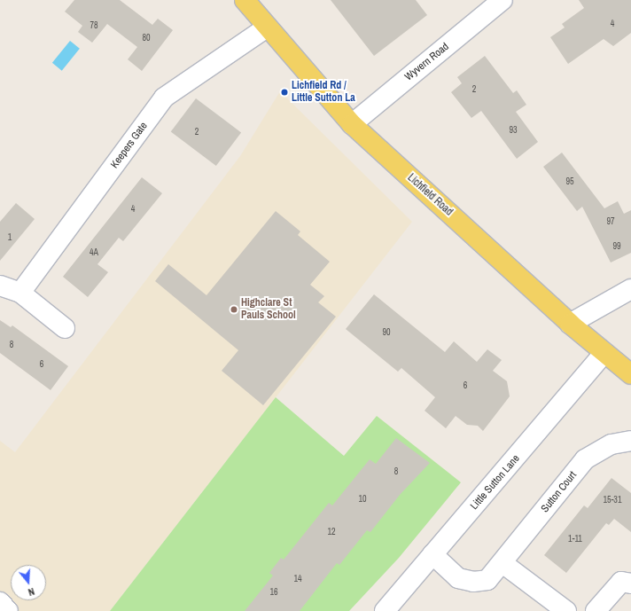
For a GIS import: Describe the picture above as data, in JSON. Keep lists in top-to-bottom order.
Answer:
{
  "streets": {
    "main road": ["Lichfield Road"],
    "street": [
      "Wyvern Road",
      "Keepers Gate",
      "Little Sutton Lane",
      "Sutton Court"
    ]
  },
  "crossings": [
    ["Wyvern Road", "Lichfield Road"],
    ["Keepers Gate", "Lichfield Road"],
    ["Lichfield Road", "Little Sutton Lane"],
    ["Little Sutton Lane", "Sutton Court"]
  ],
  "places": ["Lichfield Rd / Little Sutton La", "Highclare St Pauls School"],
  "house_numbers": [
    "4",
    "78",
    "80",
    "2",
    "93",
    "2",
    "95",
    "4",
    "97",
    "1",
    "99",
    "4A",
    "90",
    "8",
    "6",
    "6",
    "8",
    "10",
    "15-31",
    "12",
    "1-11",
    "14",
    "16"
  ],
  "north": "bottom"
}
